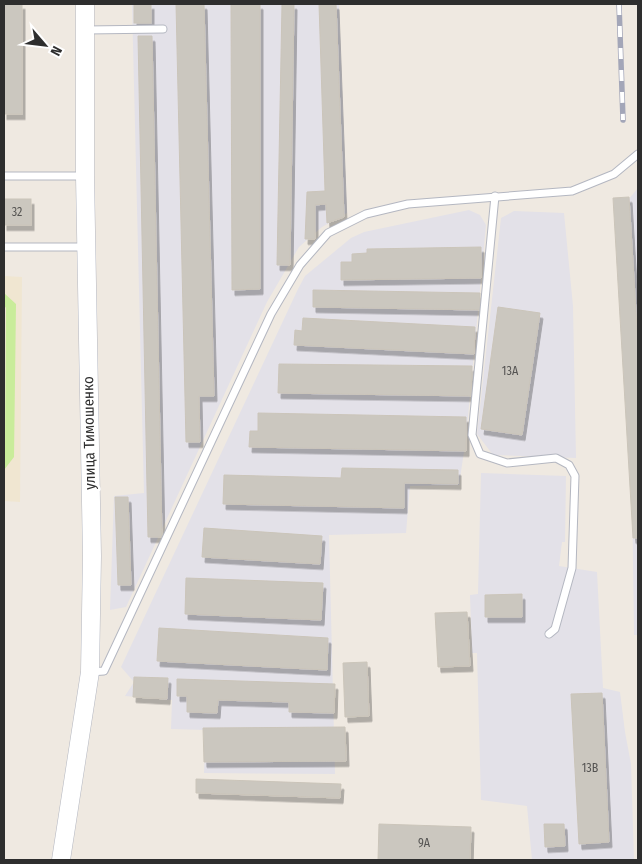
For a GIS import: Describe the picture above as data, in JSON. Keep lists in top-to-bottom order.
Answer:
{
  "streets": {
    "street": ["улица Тимошенко"]
  },
  "house_numbers": [
    "32",
    "13А",
    "13В",
    "9А"
  ],
  "north": "bottom right"
}
